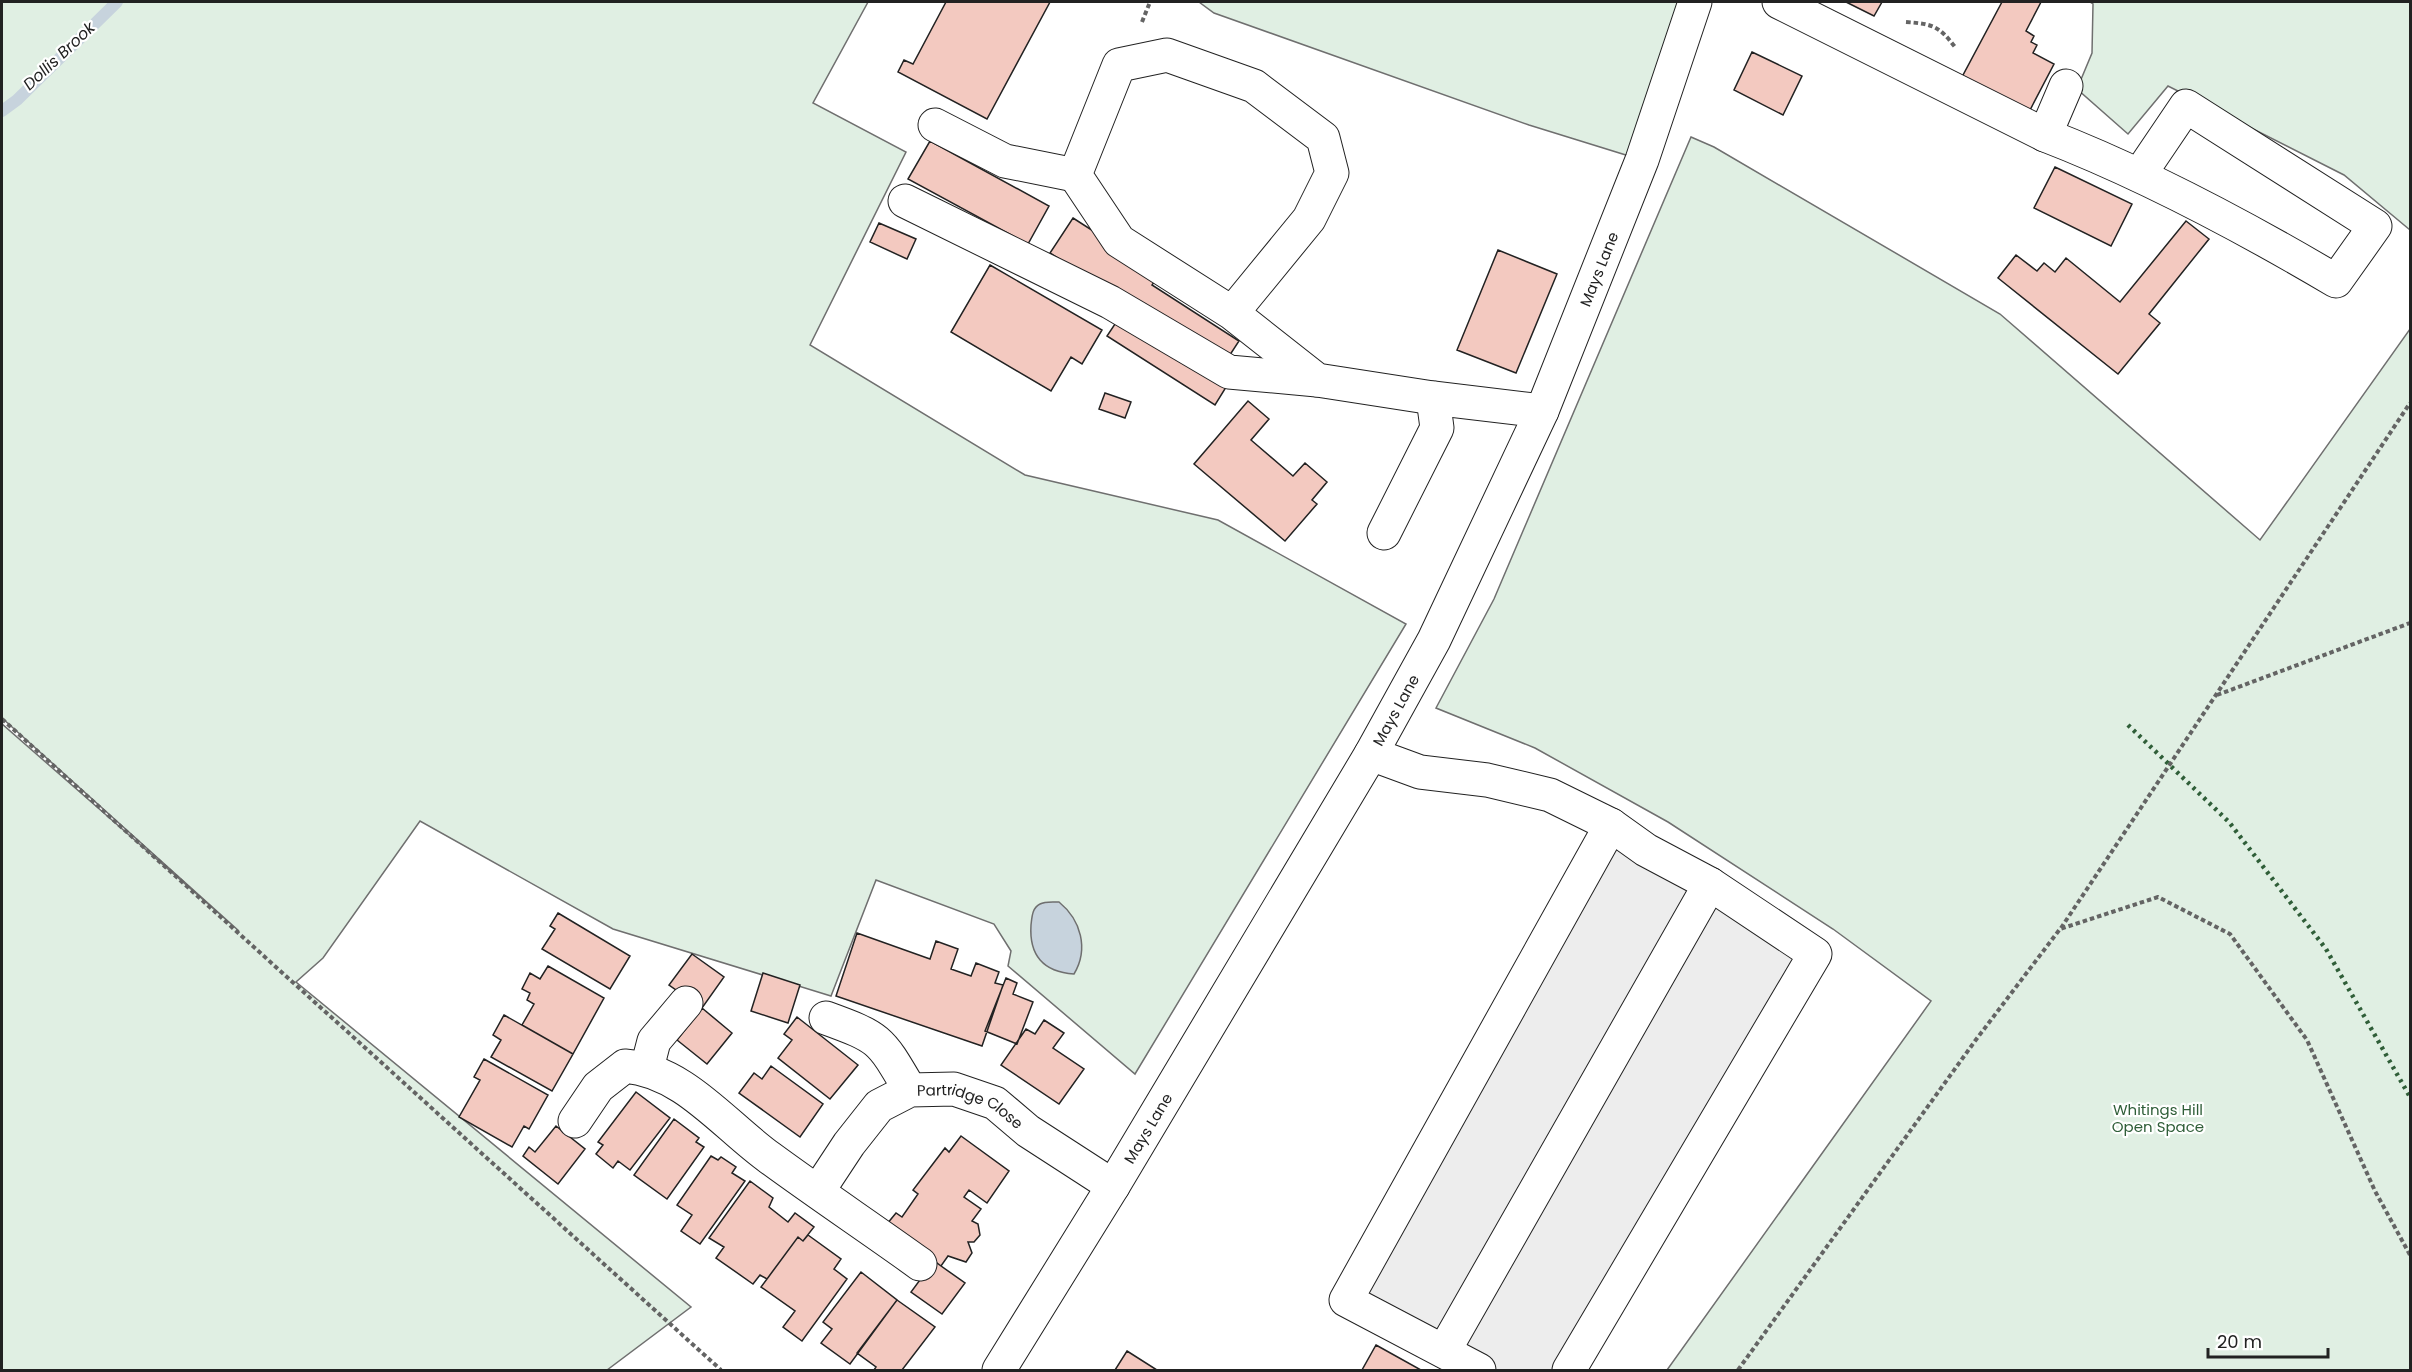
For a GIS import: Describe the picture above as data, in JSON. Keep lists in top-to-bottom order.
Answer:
{
  "streets": {
    "street": ["Mays Lane", "Partridge Close"]
  },
  "crossings": [
    ["Mays Lane", "Partridge Close"]
  ],
  "water": ["Dollis Brook"],
  "parks": ["Whitings Hill Open Space"],
  "scale_bar": "20 m"
}
